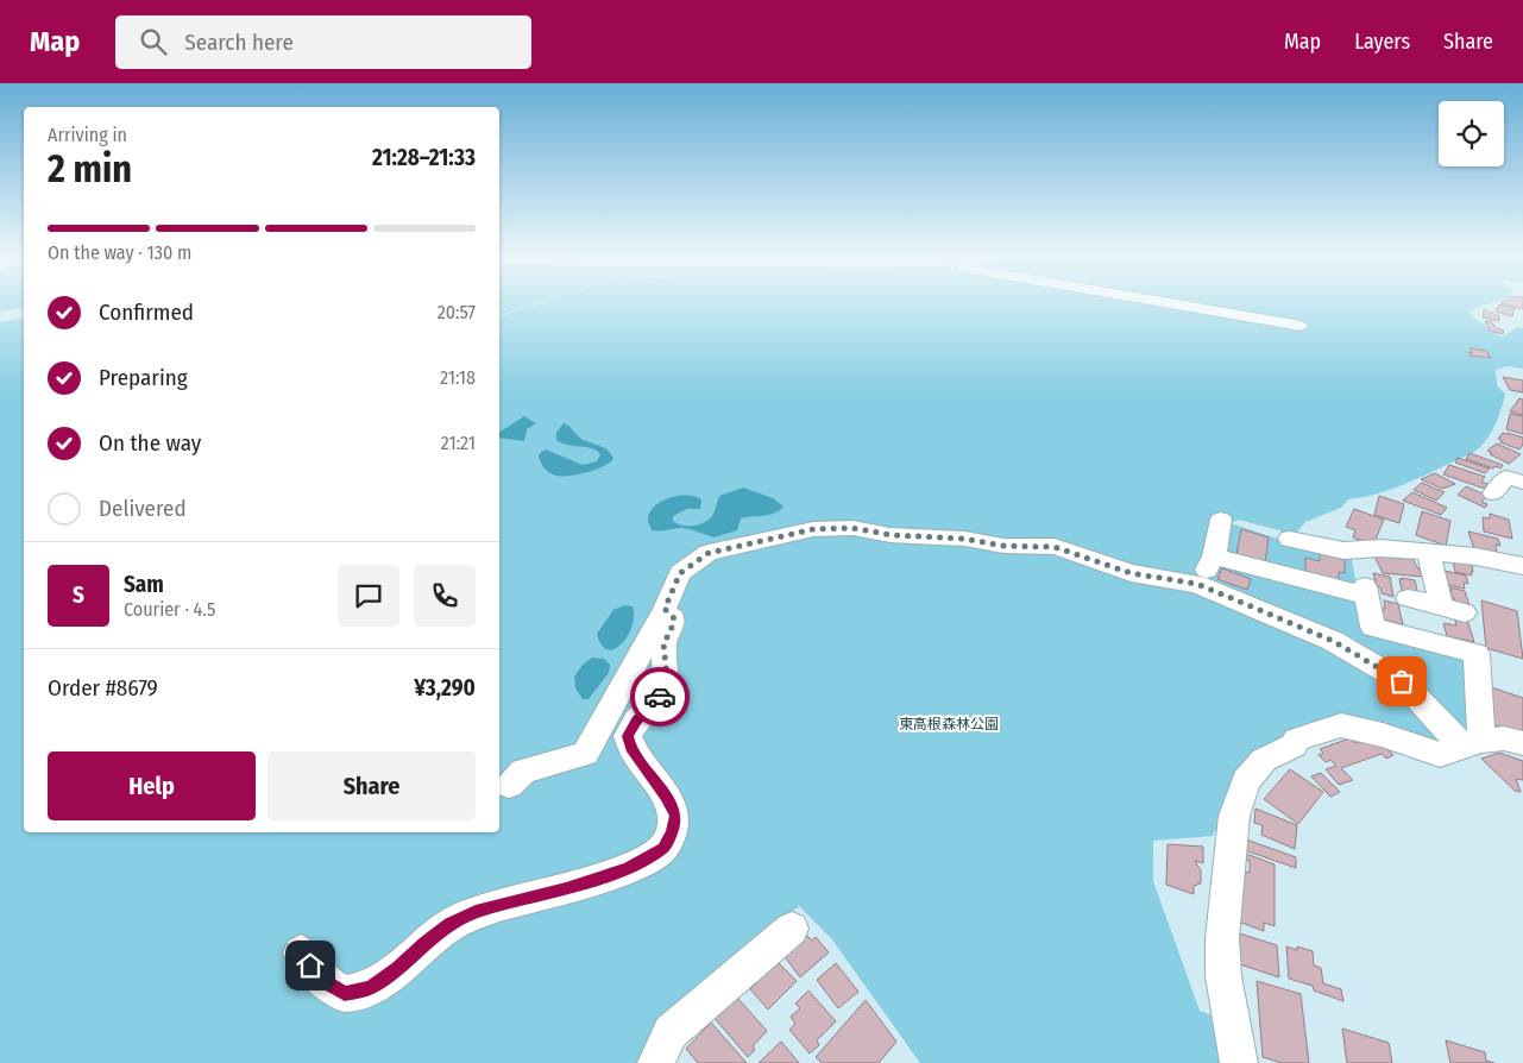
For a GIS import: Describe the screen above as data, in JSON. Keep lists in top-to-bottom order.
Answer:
{
  "parks": ["東高根森林公園"],
  "page": {
    "header": "Map",
    "search": "Search here",
    "nav": ["Map", "Layers", "Share"],
    "heading": ["2 min", "Arriving in", "21:28–21:33"],
    "panel": [
      "Sam",
      "Courier · 4.5",
      "Order #8679",
      "¥3,290"
    ],
    "bar": "On the way · 130 m",
    "list": [
      ["Confirmed", "20:57"],
      ["Preparing", "21:18"],
      ["On the way", "21:21"],
      "Delivered"
    ],
    "round": "S",
    "buttons": ["Help", "Share"]
  }
}
